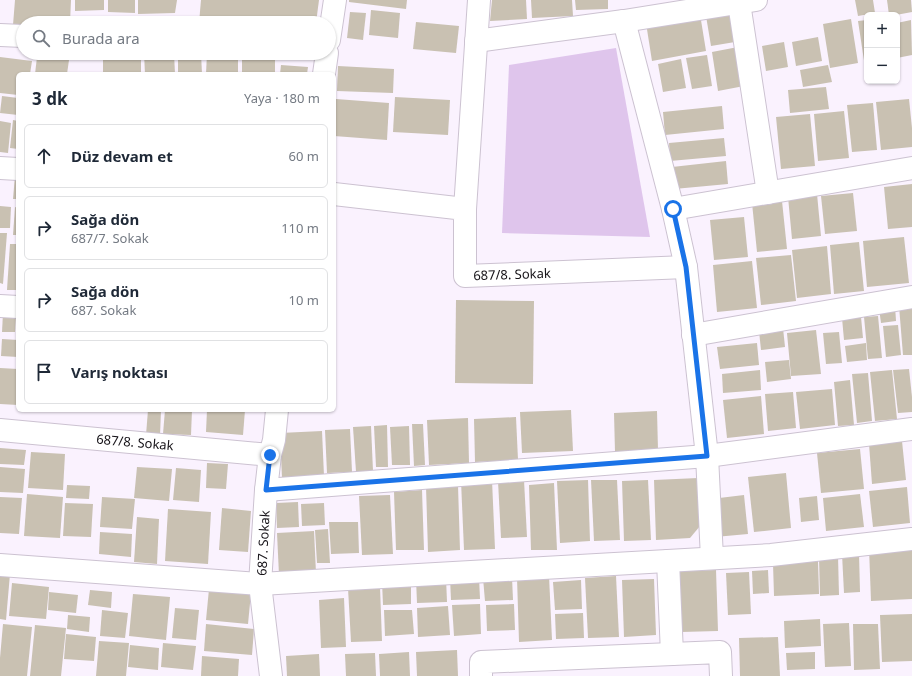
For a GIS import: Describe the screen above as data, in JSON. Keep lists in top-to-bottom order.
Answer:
{
  "streets": {
    "street": ["687/8. Sokak", "687. Sokak"]
  },
  "crossings": [
    ["687/8. Sokak", "687. Sokak"]
  ],
  "page": {
    "map_buttons": ["+", "−"],
    "search": "Burada ara",
    "heading": ["3 dk", "Yaya · 180 m"],
    "list": [
      ["Düz devam et", "60 m"],
      ["Sağa dön", "687/7. Sokak", "110 m"],
      ["Sağa dön", "687. Sokak", "10 m"],
      "Varış noktası"
    ]
  }
}
